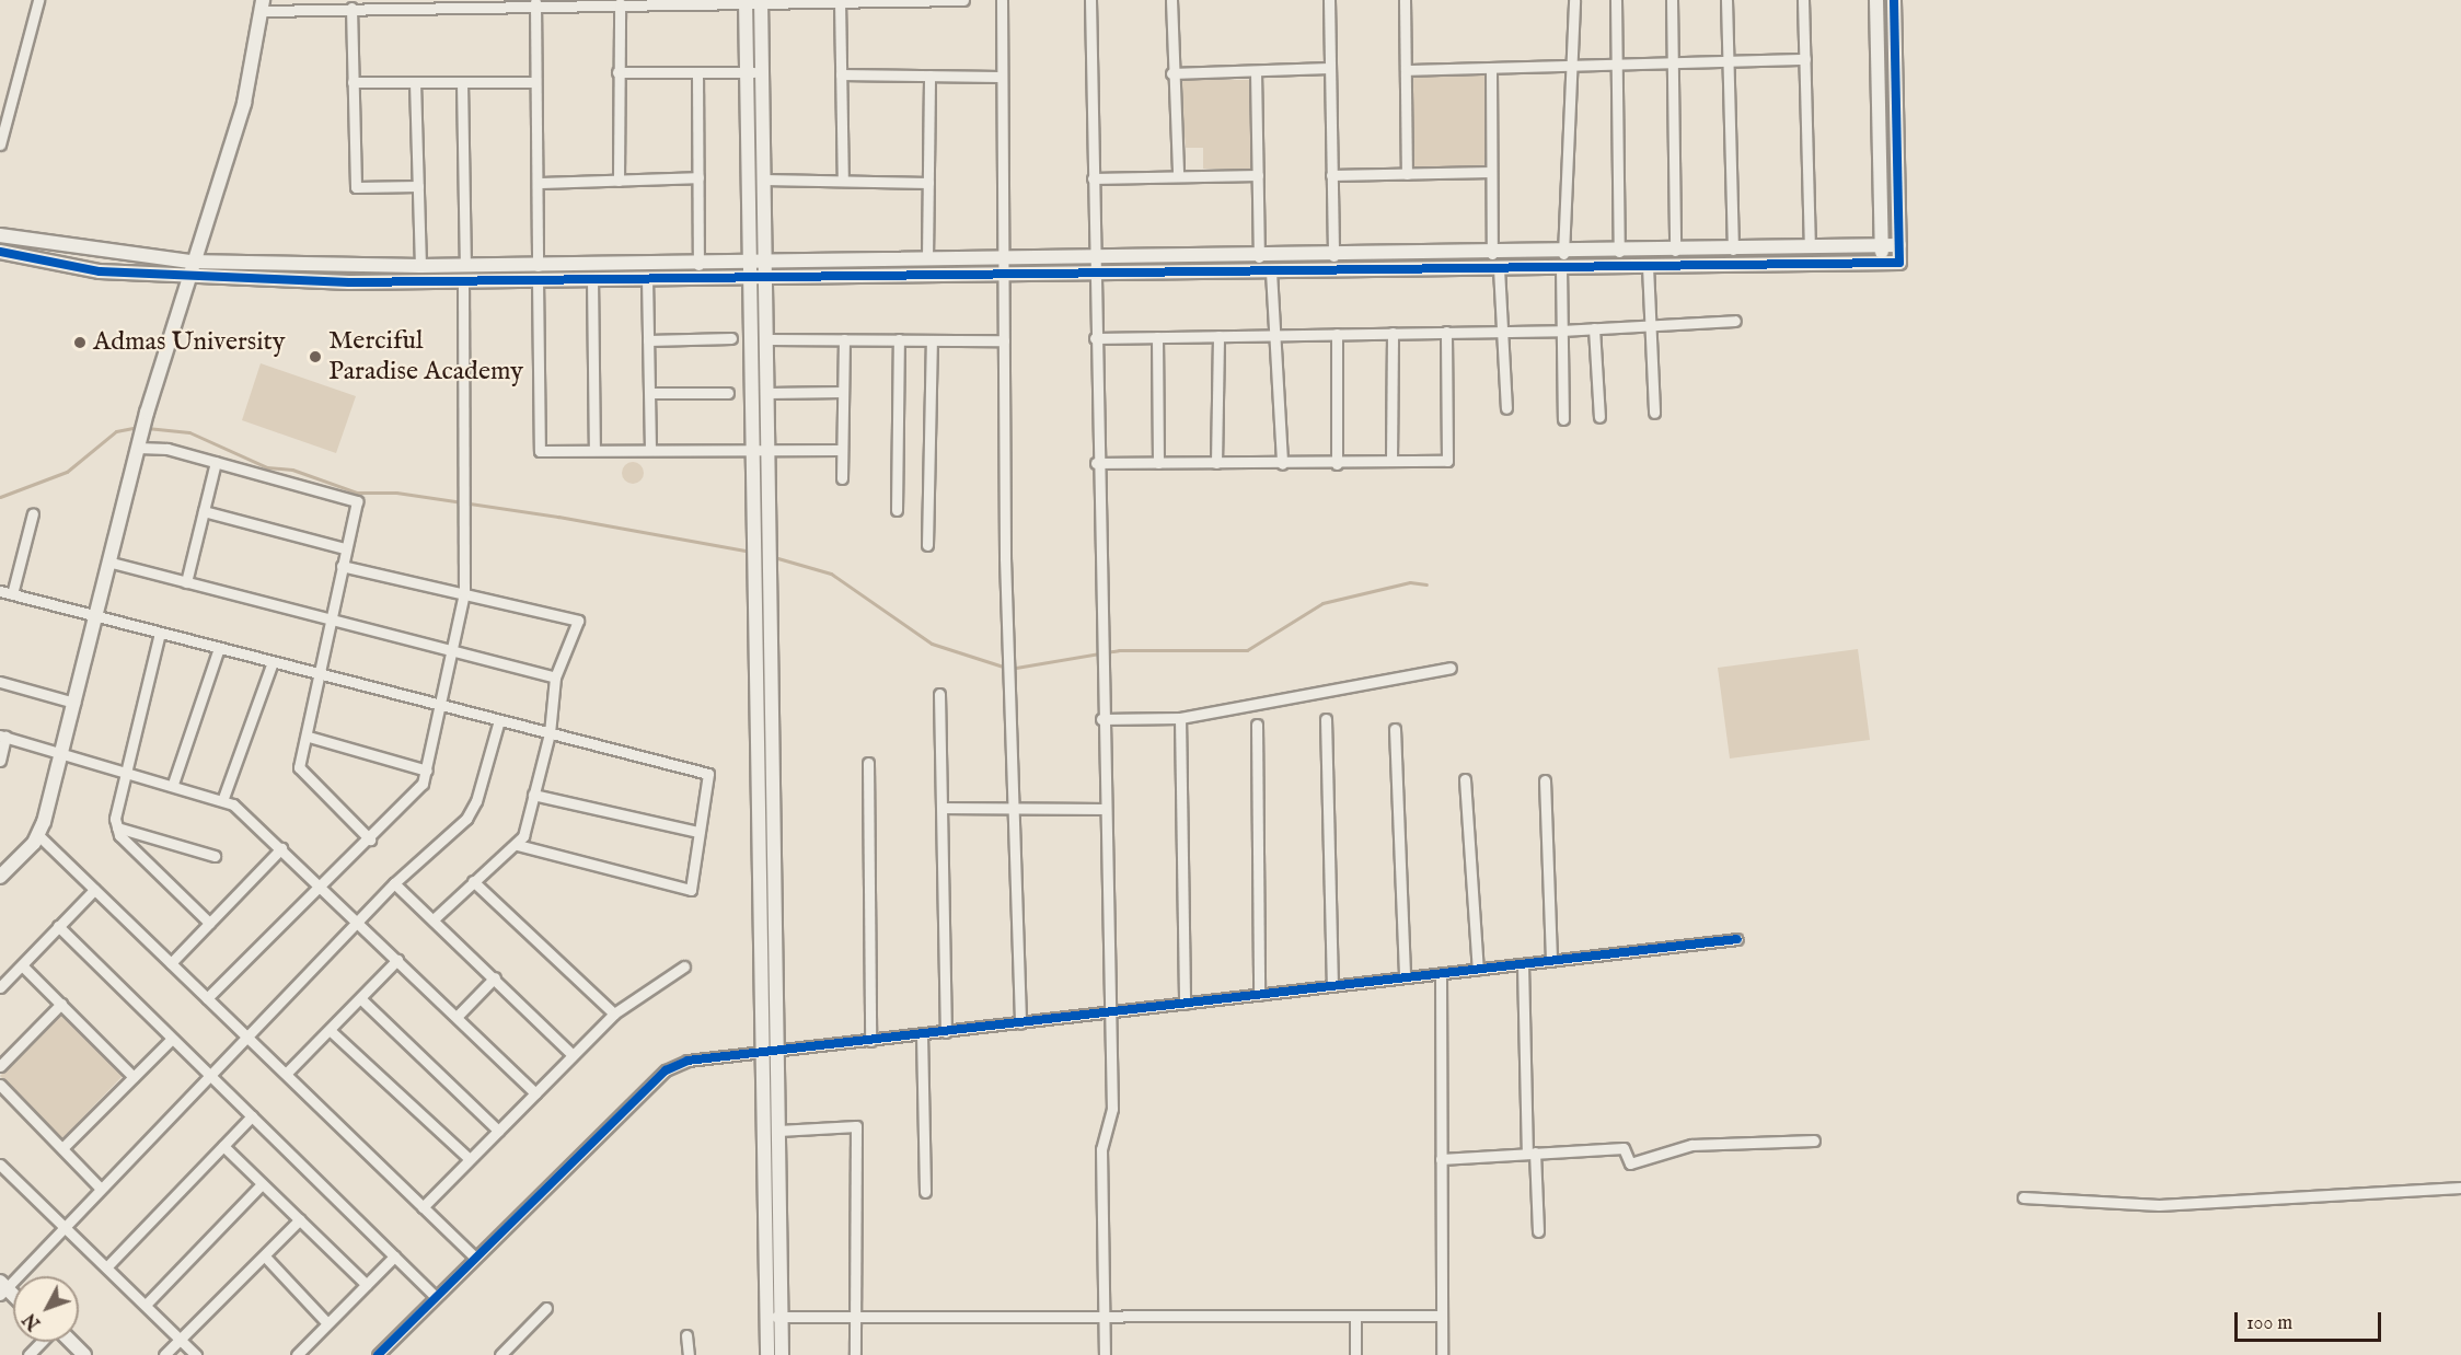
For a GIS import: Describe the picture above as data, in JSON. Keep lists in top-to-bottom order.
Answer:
{
  "places": ["Admas University", "Merciful Paradise Academy"],
  "scale_bar": "100 m",
  "north": "bottom left"
}
